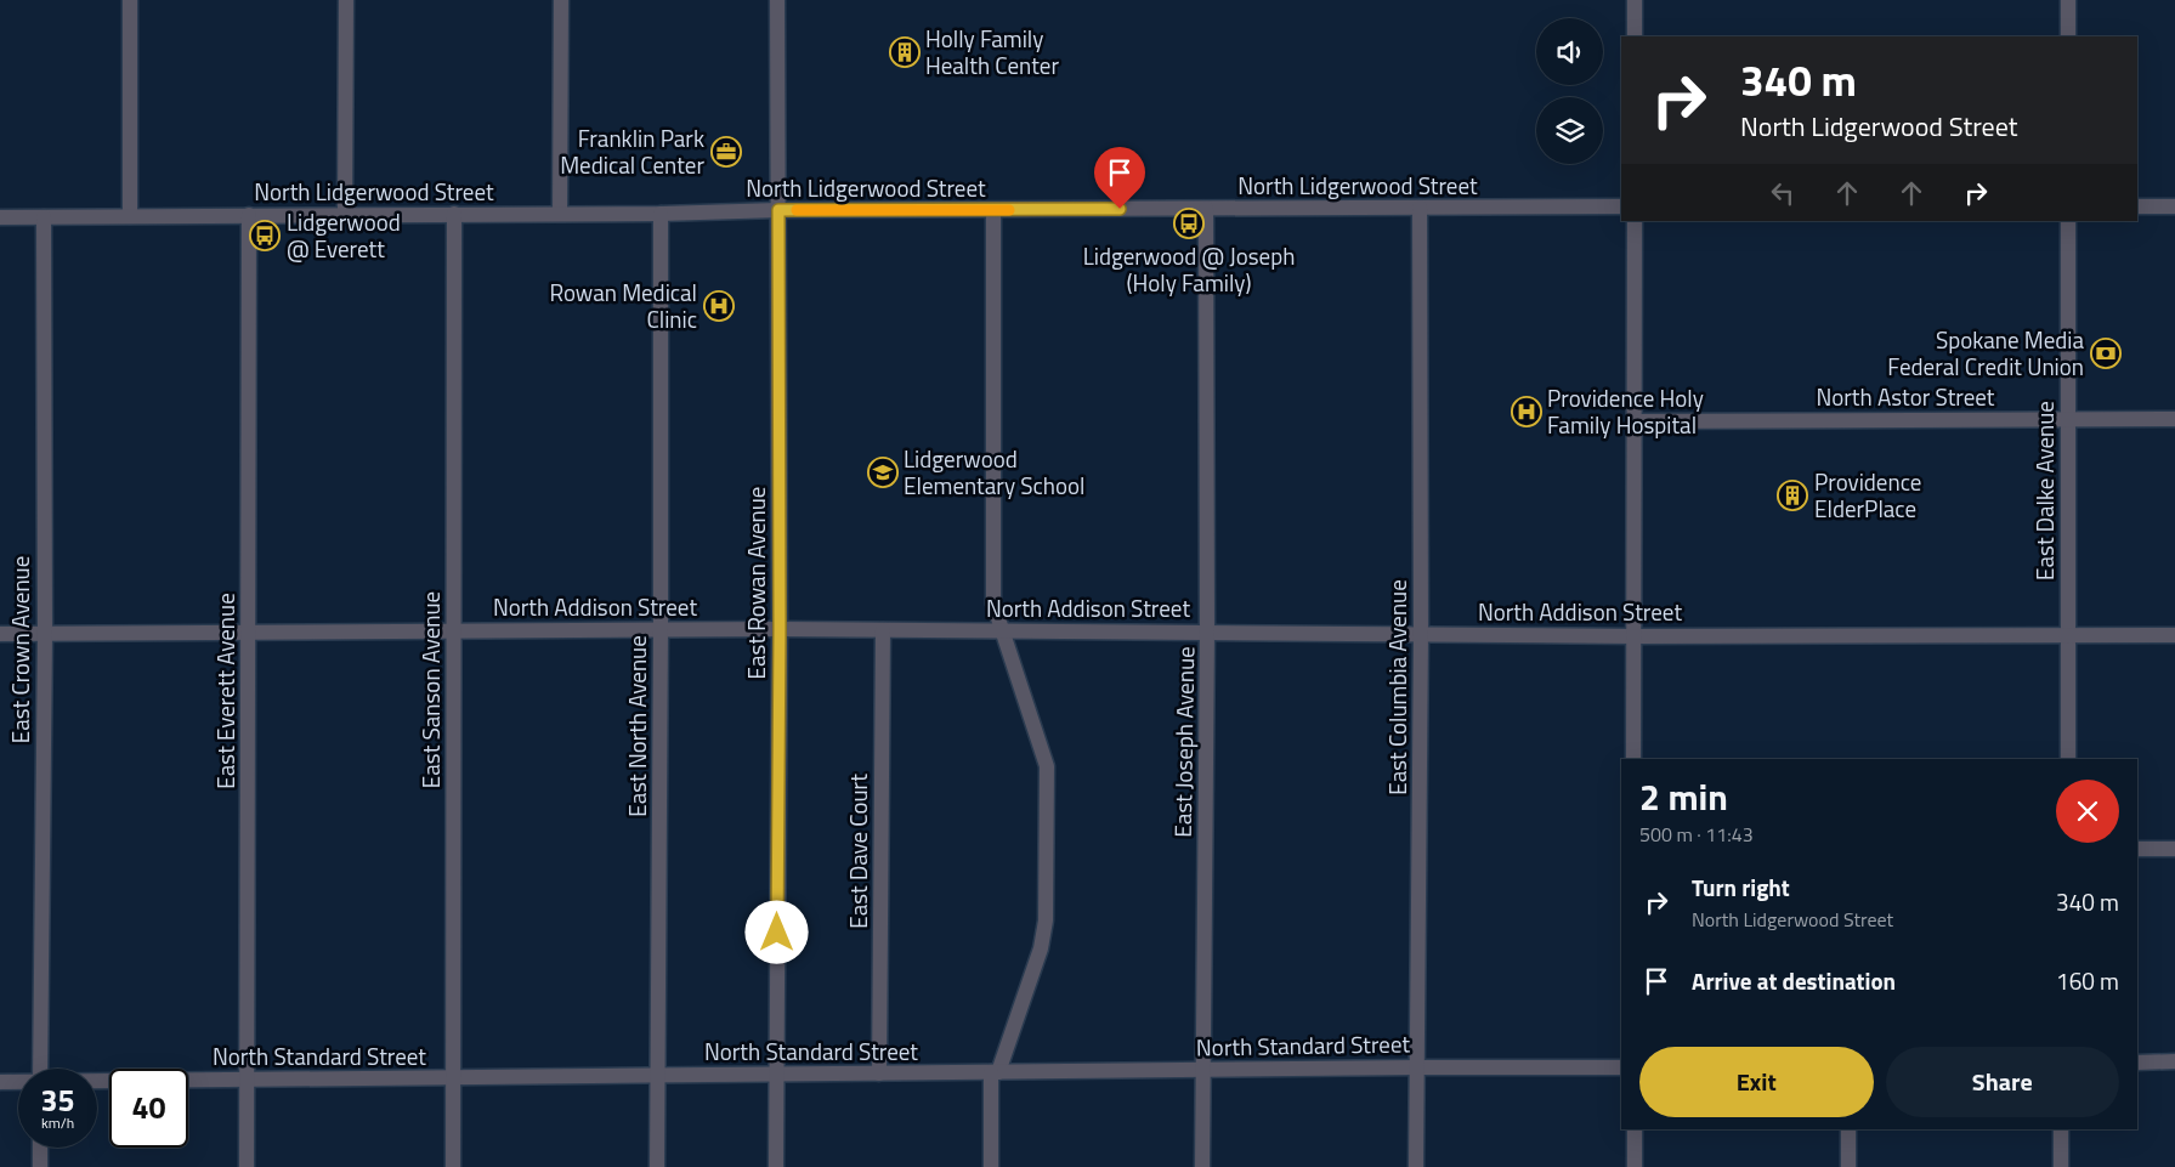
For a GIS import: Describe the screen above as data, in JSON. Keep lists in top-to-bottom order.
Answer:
{
  "streets": {
    "street": [
      "North Lidgerwood Street",
      "North Astor Street",
      "East Dalke Avenue",
      "East Rowan Avenue",
      "North Addison Street",
      "East Crown Avenue",
      "East Columbia Avenue",
      "East Sanson Avenue",
      "East Everett Avenue",
      "East North Avenue",
      "East Joseph Avenue",
      "East Dave Court",
      "North Standard Street"
    ]
  },
  "crossings": [
    ["North Lidgerwood Street", "East Rowan Avenue"],
    ["North Lidgerwood Street", "East Crown Avenue"],
    ["North Lidgerwood Street", "East Columbia Avenue"],
    ["North Lidgerwood Street", "East Sanson Avenue"],
    ["North Lidgerwood Street", "East Everett Avenue"],
    ["North Lidgerwood Street", "East North Avenue"],
    ["North Lidgerwood Street", "East Joseph Avenue"],
    ["North Astor Street", "East Dalke Avenue"],
    ["East Dalke Avenue", "North Addison Street"],
    ["East Rowan Avenue", "North Addison Street"],
    ["East Rowan Avenue", "North Standard Street"],
    ["North Addison Street", "East Crown Avenue"],
    ["North Addison Street", "East Columbia Avenue"],
    ["North Addison Street", "East Sanson Avenue"],
    ["North Addison Street", "East Everett Avenue"],
    ["North Addison Street", "East North Avenue"],
    ["North Addison Street", "East Joseph Avenue"],
    ["North Addison Street", "East Dave Court"],
    ["East Columbia Avenue", "North Standard Street"],
    ["East Sanson Avenue", "North Standard Street"],
    ["East Everett Avenue", "North Standard Street"],
    ["East North Avenue", "North Standard Street"],
    ["East Joseph Avenue", "North Standard Street"],
    ["East Dave Court", "North Standard Street"]
  ],
  "places": {
    "building": ["Holly Family Health Center", "Providence ElderPlace"],
    "office": ["Franklin Park Medical Center"],
    "bus stop": ["Lidgerwood @ Joseph (Holy Family)", "Lidgerwood @ Everett"],
    "hospital": ["Rowan Medical Clinic", "Providence Holy Family Hospital"],
    "bank": ["Spokane Media Federal Credit Union"],
    "school or university": ["Lidgerwood Elementary School"]
  },
  "page": {
    "turn": ["340 m", "North Lidgerwood Street"],
    "heading": ["2 min", "500 m · 11:43"],
    "list": [
      {
        "name": "Turn right",
        "note": "North Lidgerwood Street",
        "value": "340 m"
      },
      {
        "name": "Arrive at destination",
        "value": "160 m"
      }
    ],
    "buttons": ["Exit", "Share"],
    "speed": "35 km/h",
    "limit": "40"
  }
}
